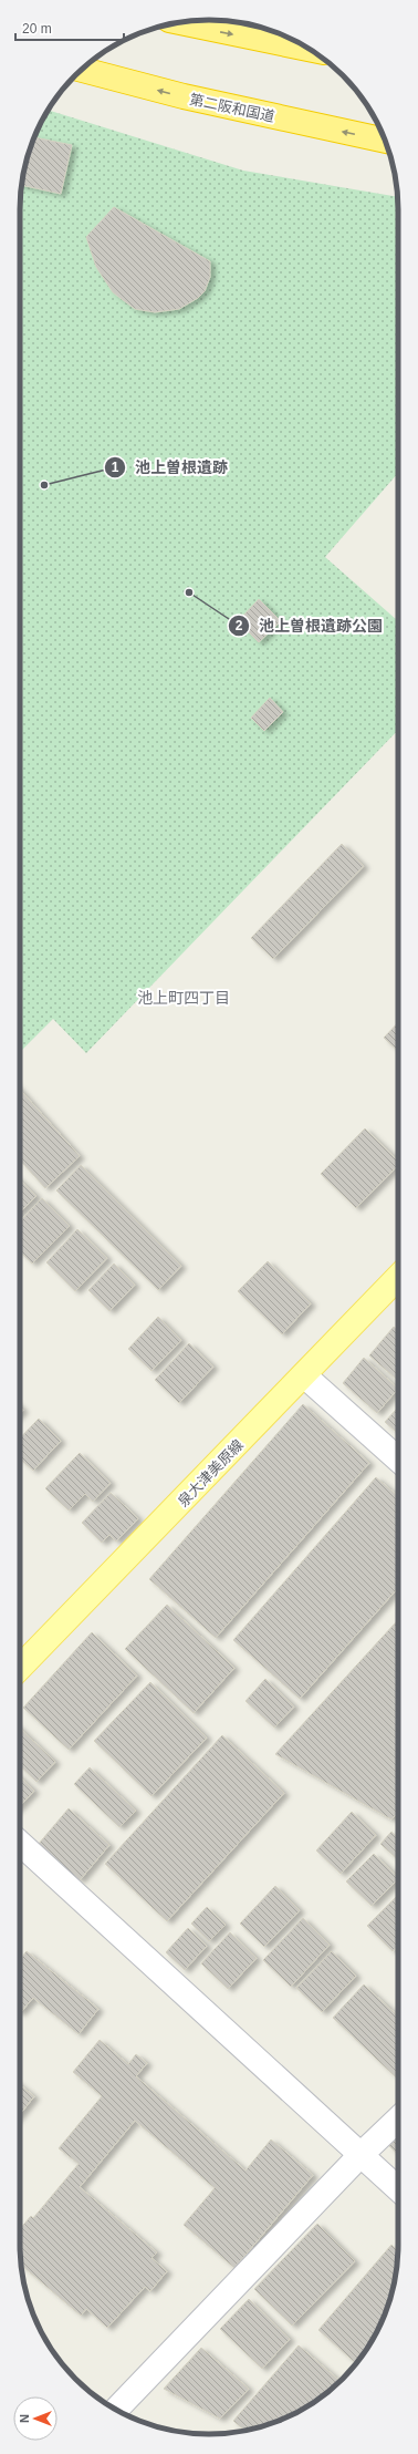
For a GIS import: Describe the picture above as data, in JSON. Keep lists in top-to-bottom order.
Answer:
{
  "streets": {
    "highway": ["第二阪和国道"],
    "main road": ["泉大津美原線"]
  },
  "districts": ["池上町四丁目"],
  "places": ["池上曽根遺跡", "池上曽根遺跡公園"],
  "scale_bar": "20 m",
  "north": "left"
}
